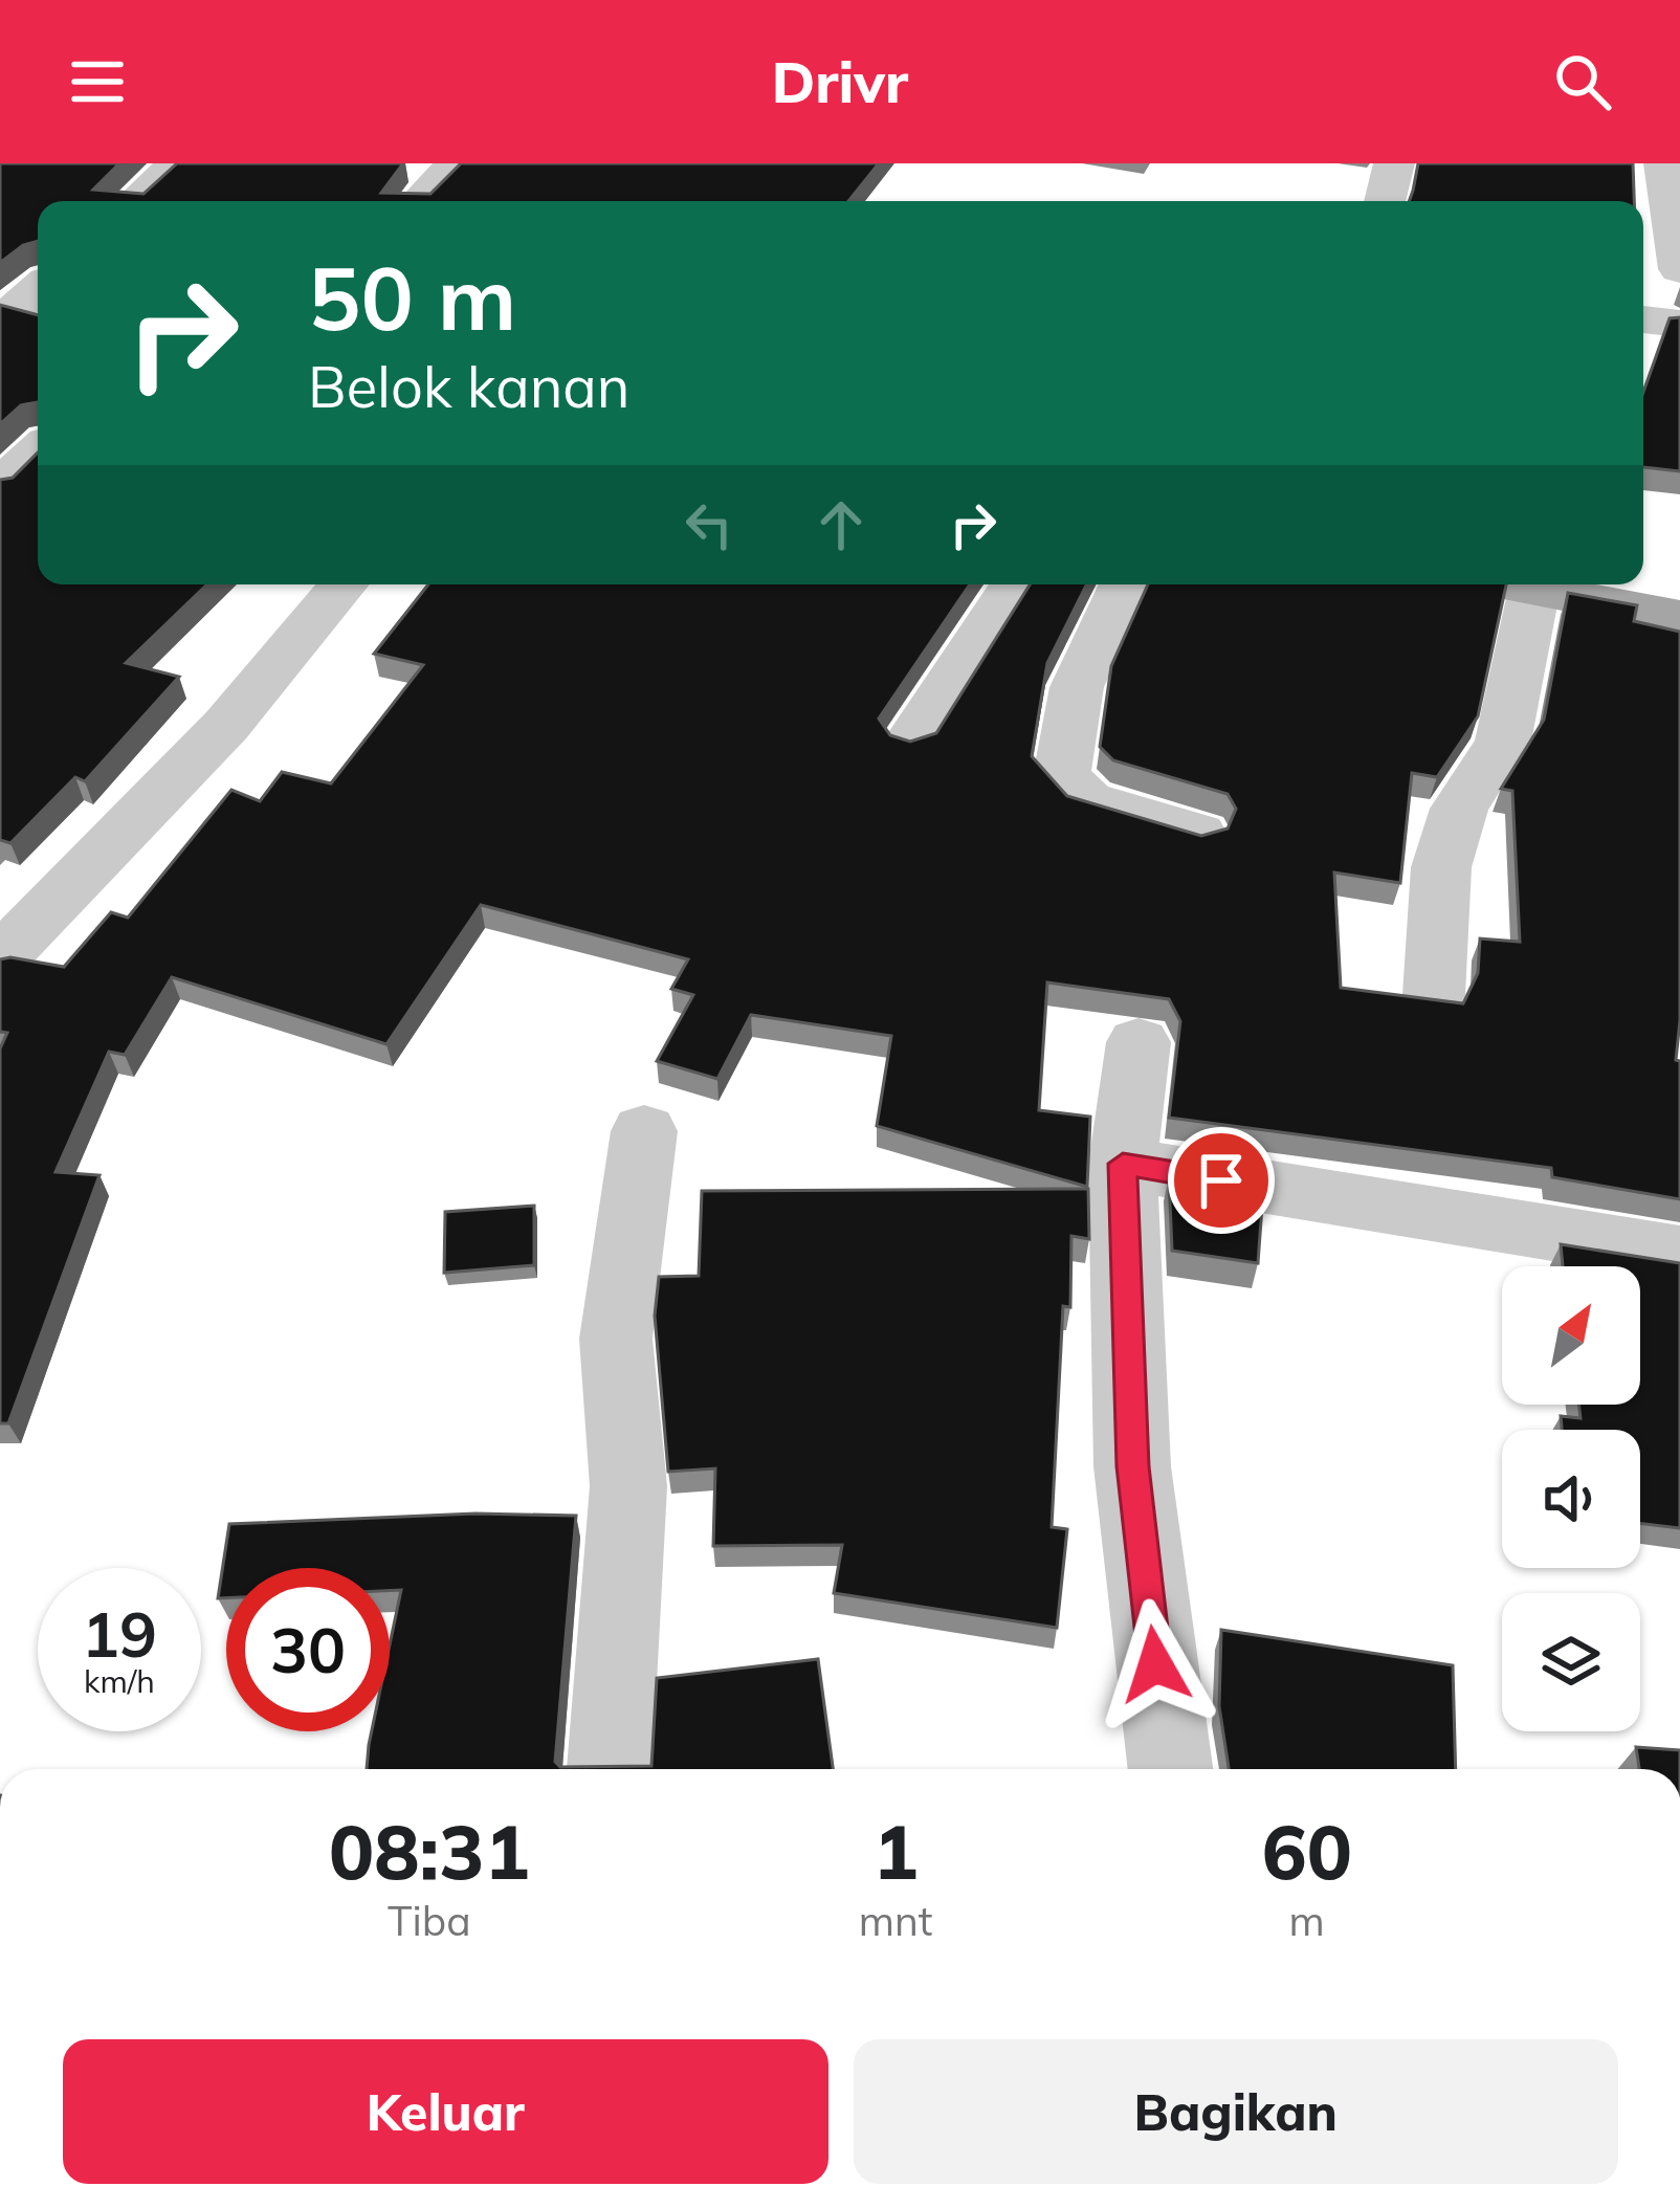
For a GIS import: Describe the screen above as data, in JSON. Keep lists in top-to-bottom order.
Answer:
{
  "north": "top right",
  "page": {
    "header": "Drivr",
    "turn": ["50 m", "Belok kanan"],
    "speed": "19 km/h",
    "limit": "30",
    "eta": [
      "08:31",
      "Tiba",
      "1",
      "mnt",
      "60",
      "m"
    ],
    "buttons": ["Keluar", "Bagikan"]
  }
}
